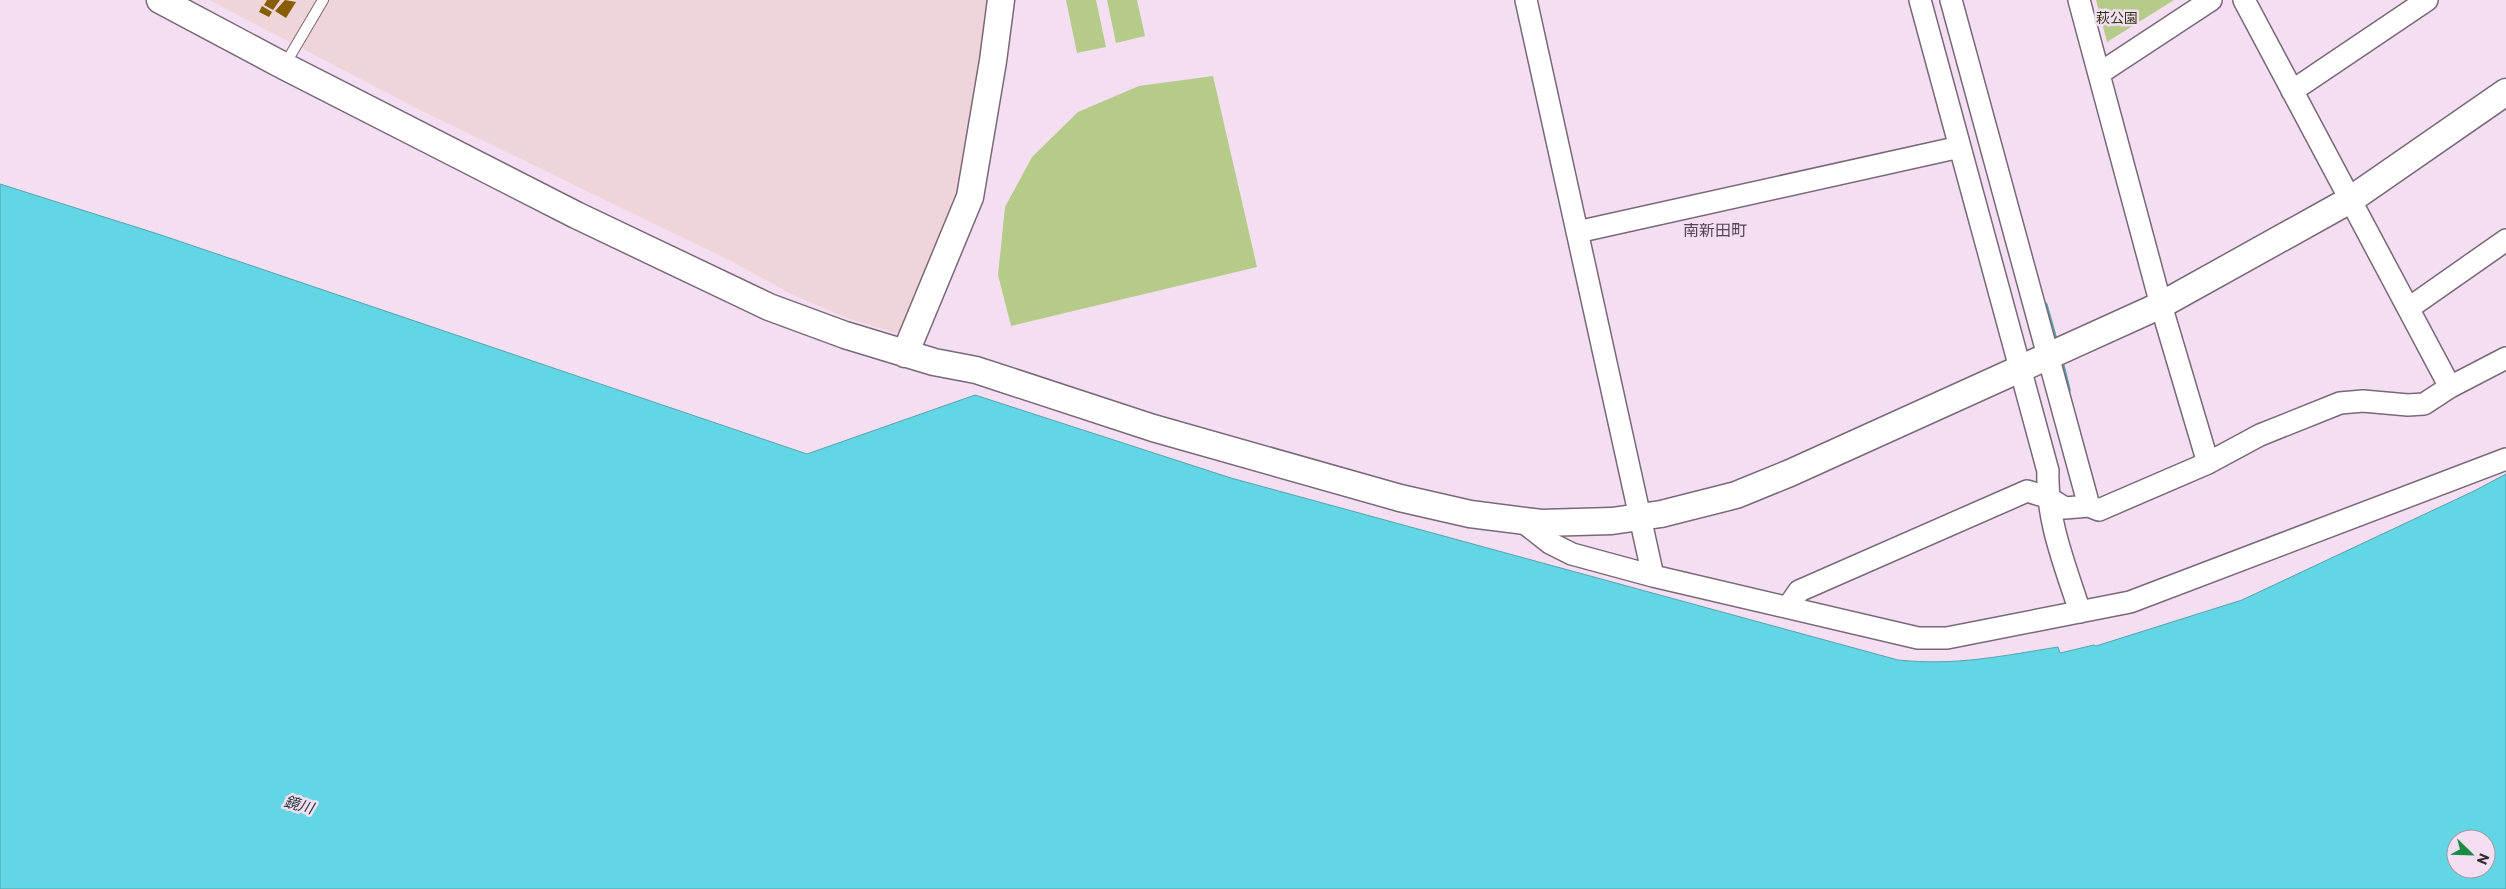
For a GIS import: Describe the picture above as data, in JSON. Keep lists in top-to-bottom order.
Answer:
{
  "districts": ["南新田町"],
  "water": ["鏡川"],
  "parks": ["萩公園"],
  "north": "bottom right"
}
